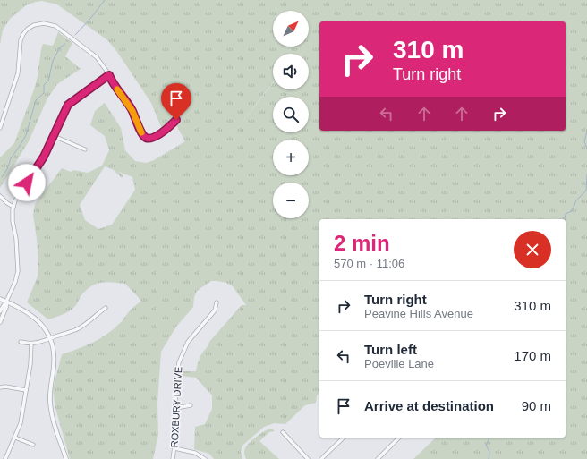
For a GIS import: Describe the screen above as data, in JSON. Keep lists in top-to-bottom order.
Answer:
{
  "streets": {
    "street": ["ROXBURY DRIVE"]
  },
  "north": "top right",
  "page": {
    "map_buttons": ["+", "−"],
    "turn": ["310 m", "Turn right"],
    "heading": ["2 min", "570 m · 11:06"],
    "list": [
      {
        "name": "Turn right",
        "note": "Peavine Hills Avenue",
        "value": "310 m"
      },
      {
        "name": "Turn left",
        "note": "Poeville Lane",
        "value": "170 m"
      },
      {
        "name": "Arrive at destination",
        "value": "90 m"
      }
    ]
  }
}
